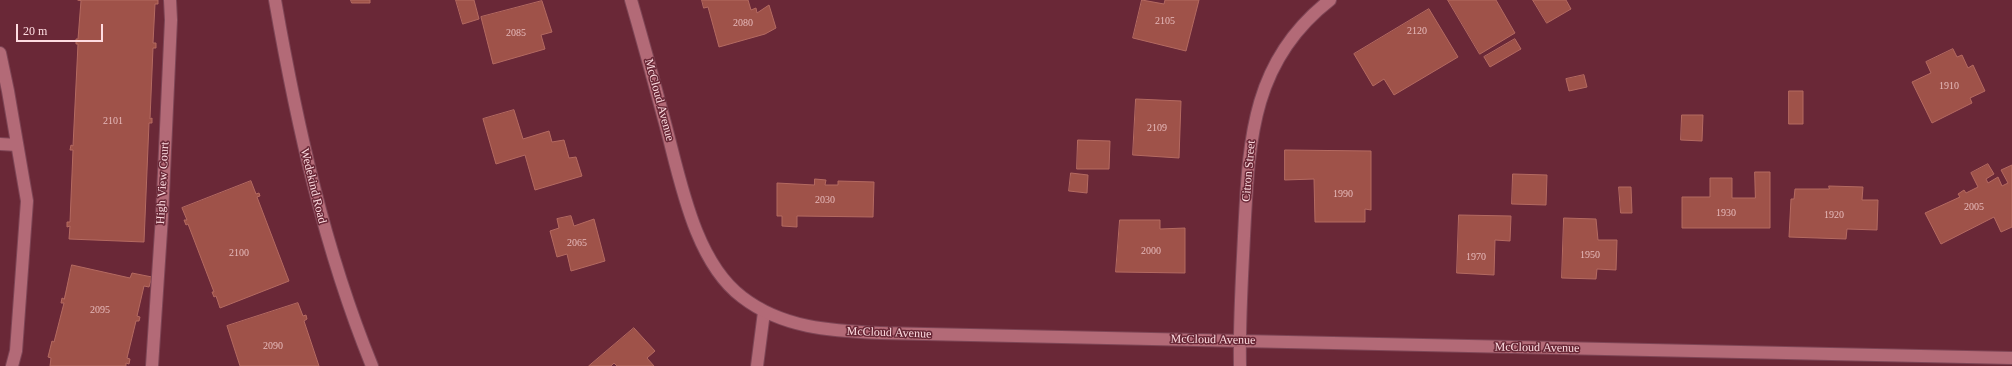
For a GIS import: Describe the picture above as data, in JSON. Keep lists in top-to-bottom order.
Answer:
{
  "streets": {
    "street": [
      "McCloud Avenue",
      "Citron Street",
      "High View Court",
      "Wedekind Road"
    ]
  },
  "crossings": [
    ["McCloud Avenue", "Citron Street"]
  ],
  "house_numbers": [
    "2105",
    "2080",
    "2120",
    "2085",
    "1910",
    "2101",
    "2109",
    "1990",
    "2030",
    "2005",
    "1930",
    "1920",
    "2065",
    "2000",
    "2100",
    "1950",
    "1970",
    "2095",
    "2090"
  ],
  "scale_bar": "20 m"
}
